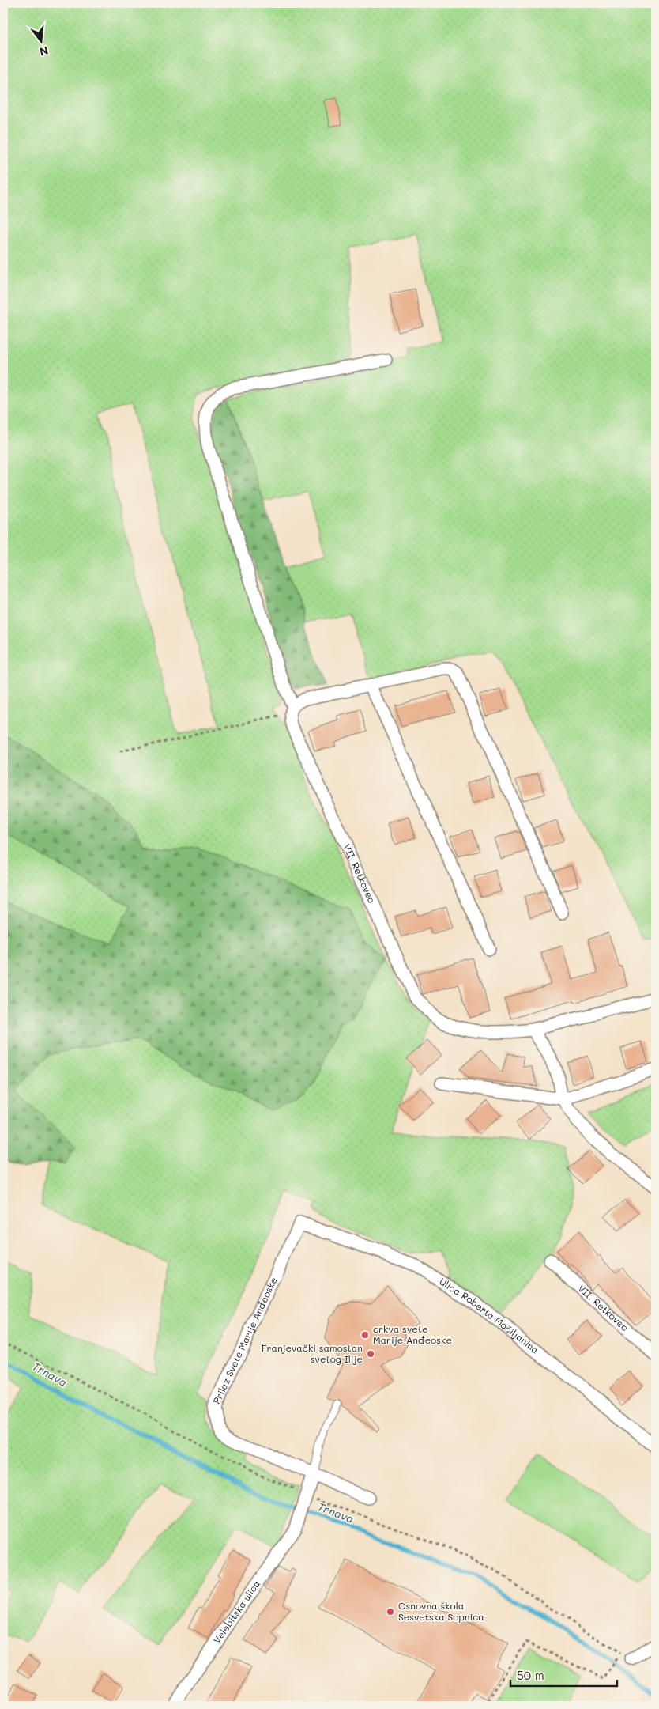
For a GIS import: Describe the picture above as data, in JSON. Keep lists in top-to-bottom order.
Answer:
{
  "streets": {
    "street": [
      "VII. Retkovec",
      "Ulica Roberta Močiljanina",
      "Prilaz Svete Marije Anđeoske",
      "Velebitska ulica"
    ]
  },
  "crossings": [
    ["Ulica Roberta Močiljanina", "Prilaz Svete Marije Anđeoske"]
  ],
  "water": ["Trnava"],
  "places": ["crkva svete Marije Anđeoske", "Franjevački samostan svetog Ilije", "Osnovna škola Sesvetska Sopnica"],
  "scale_bar": "50 m",
  "north": "bottom"
}
